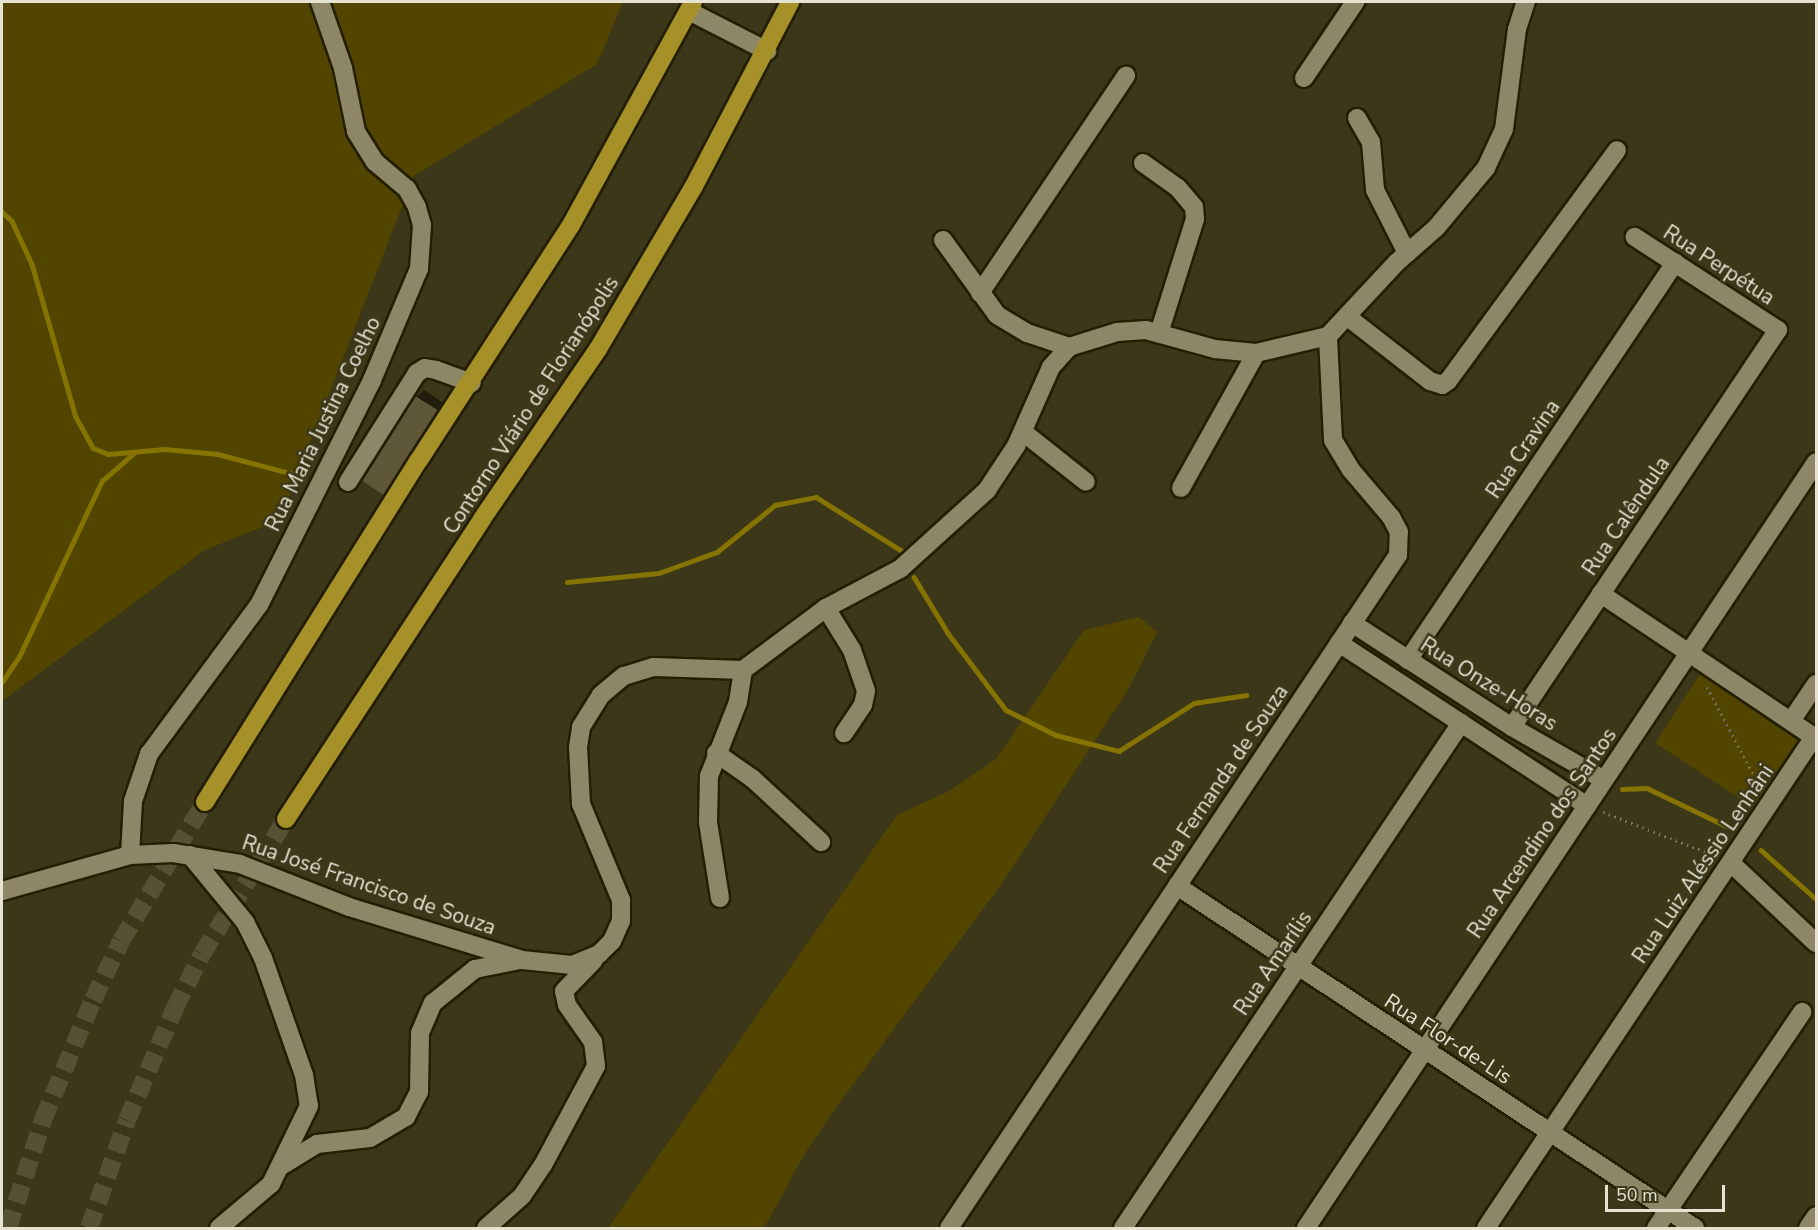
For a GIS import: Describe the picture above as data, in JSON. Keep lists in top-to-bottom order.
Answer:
{
  "streets": {
    "highway": ["Contorno Viário de Florianópolis"],
    "street": [
      "Rua Perpétua",
      "Rua Maria Justina Coelho",
      "Rua Cravina",
      "Rua Calêndula",
      "Rua Onze-Horas",
      "Rua Fernanda de Souza",
      "Rua Arcendino dos Santos",
      "Rua Luiz Aléssio Lenhâni",
      "Rua José Francisco de Souza",
      "Rua Amarílis",
      "Rua Flor-de-Lis"
    ]
  },
  "crossings": [
    ["Rua Perpétua", "Rua Cravina"],
    ["Rua Perpétua", "Rua Calêndula"],
    ["Rua Maria Justina Coelho", "Rua José Francisco de Souza"],
    ["Rua Cravina", "Rua Onze-Horas"],
    ["Rua Calêndula", "Rua Onze-Horas"],
    ["Rua Calêndula", "Rua Luiz Aléssio Lenhâni"],
    ["Rua Onze-Horas", "Rua Fernanda de Souza"],
    ["Rua Onze-Horas", "Rua Arcendino dos Santos"],
    ["Rua Fernanda de Souza", "Rua Flor-de-Lis"],
    ["Rua Arcendino dos Santos", "Rua Luiz Aléssio Lenhâni"],
    ["Rua Arcendino dos Santos", "Rua Flor-de-Lis"],
    ["Rua Luiz Aléssio Lenhâni", "Rua Flor-de-Lis"],
    ["Rua Amarílis", "Rua Flor-de-Lis"]
  ],
  "scale_bar": "50 m"
}
